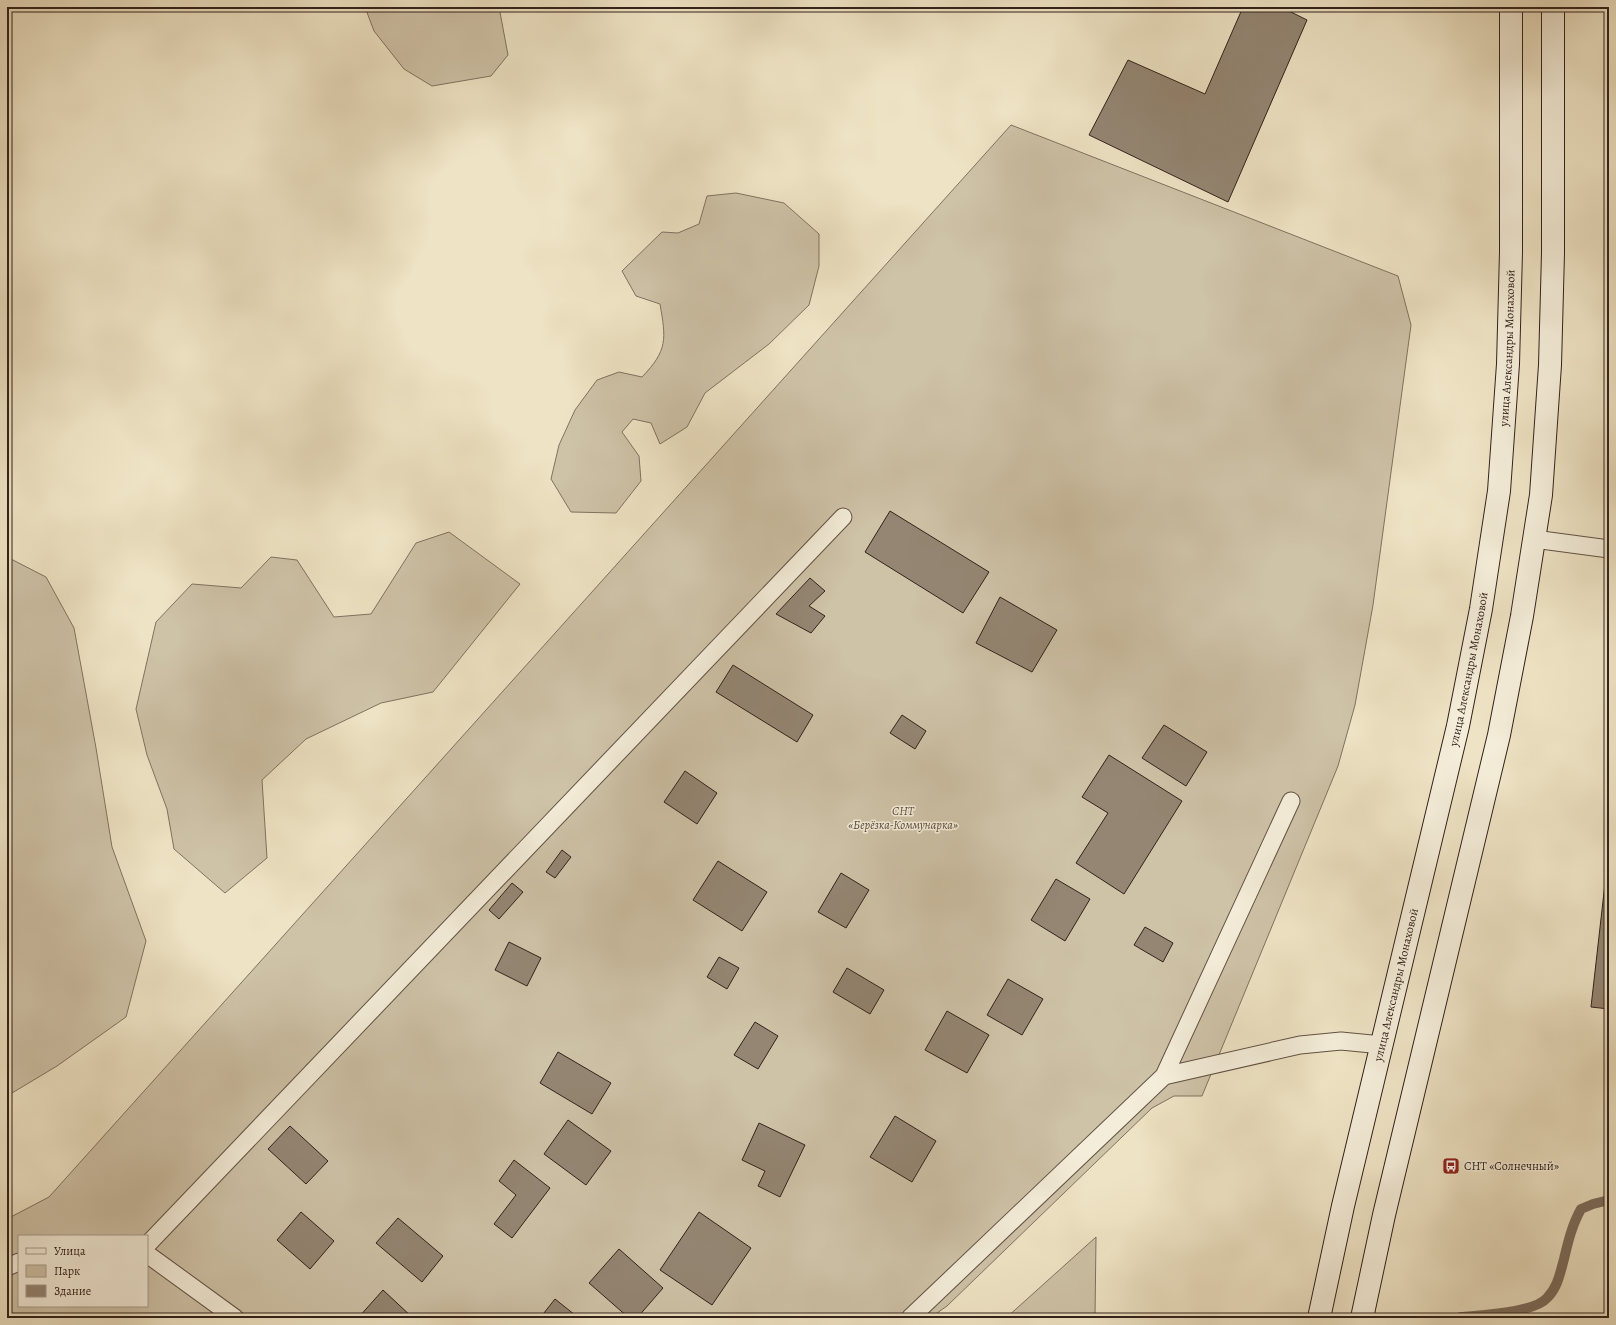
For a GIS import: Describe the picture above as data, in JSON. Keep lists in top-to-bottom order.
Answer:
{
  "streets": {
    "main road": ["улица Александры Монаховой"]
  },
  "parks": ["СНТ «Берёзка-Коммунарка»"],
  "places": {
    "bus stop": ["СНТ «Солнечный»"]
  },
  "legend": ["Улица", "Парк", "Здание"]
}
